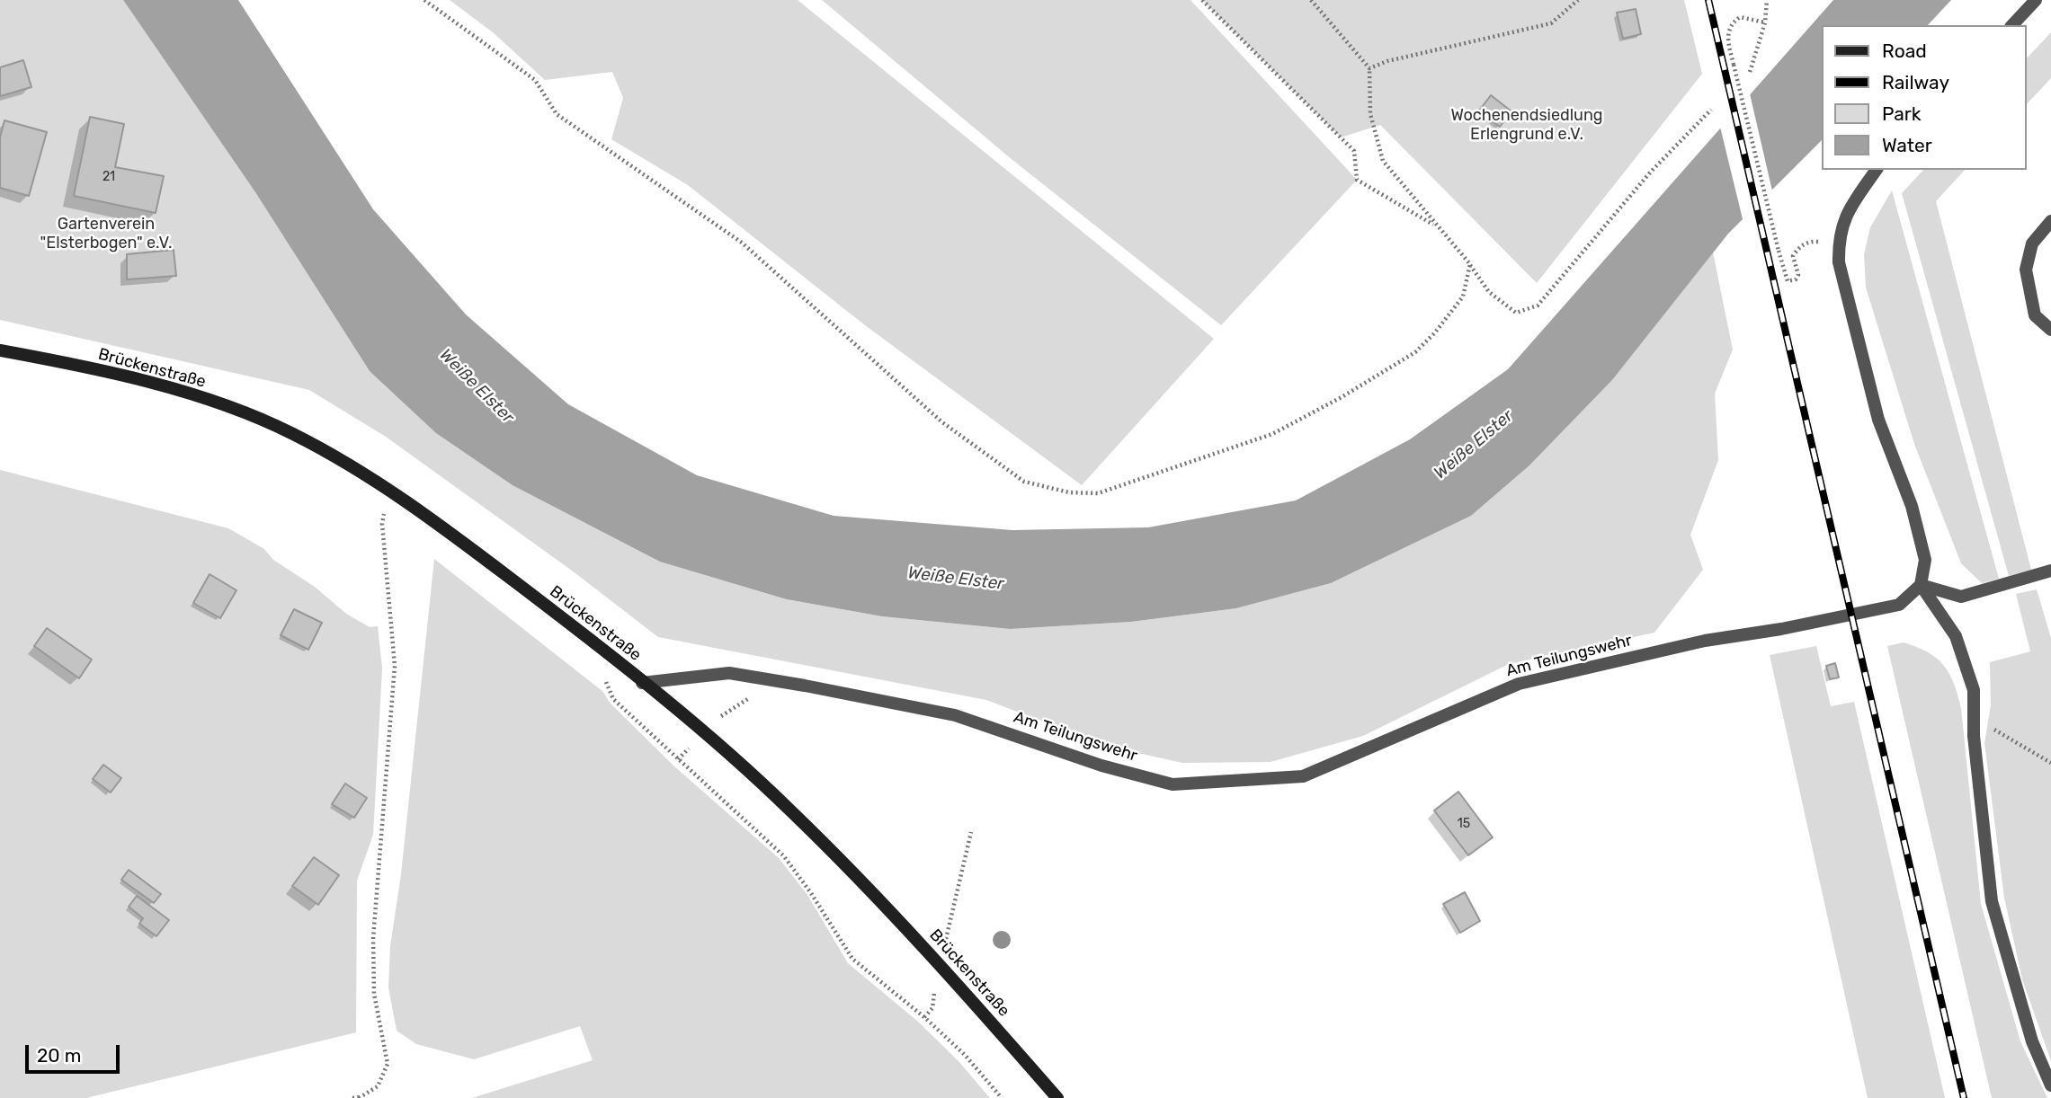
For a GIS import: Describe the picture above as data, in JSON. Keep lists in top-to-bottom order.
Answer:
{
  "streets": {
    "main road": ["Brückenstraße"],
    "lane": ["Am Teilungswehr"]
  },
  "crossings": [
    ["Brückenstraße", "Am Teilungswehr"]
  ],
  "water": ["Weiße Elster"],
  "parks": ["Wochenendsiedlung Erlengrund e.V.", "Gartenverein \"Elsterbogen\" e.V."],
  "house_numbers": ["21", "15"],
  "legend": [
    "Road",
    "Railway",
    "Park",
    "Water"
  ],
  "scale_bar": "20 m"
}
